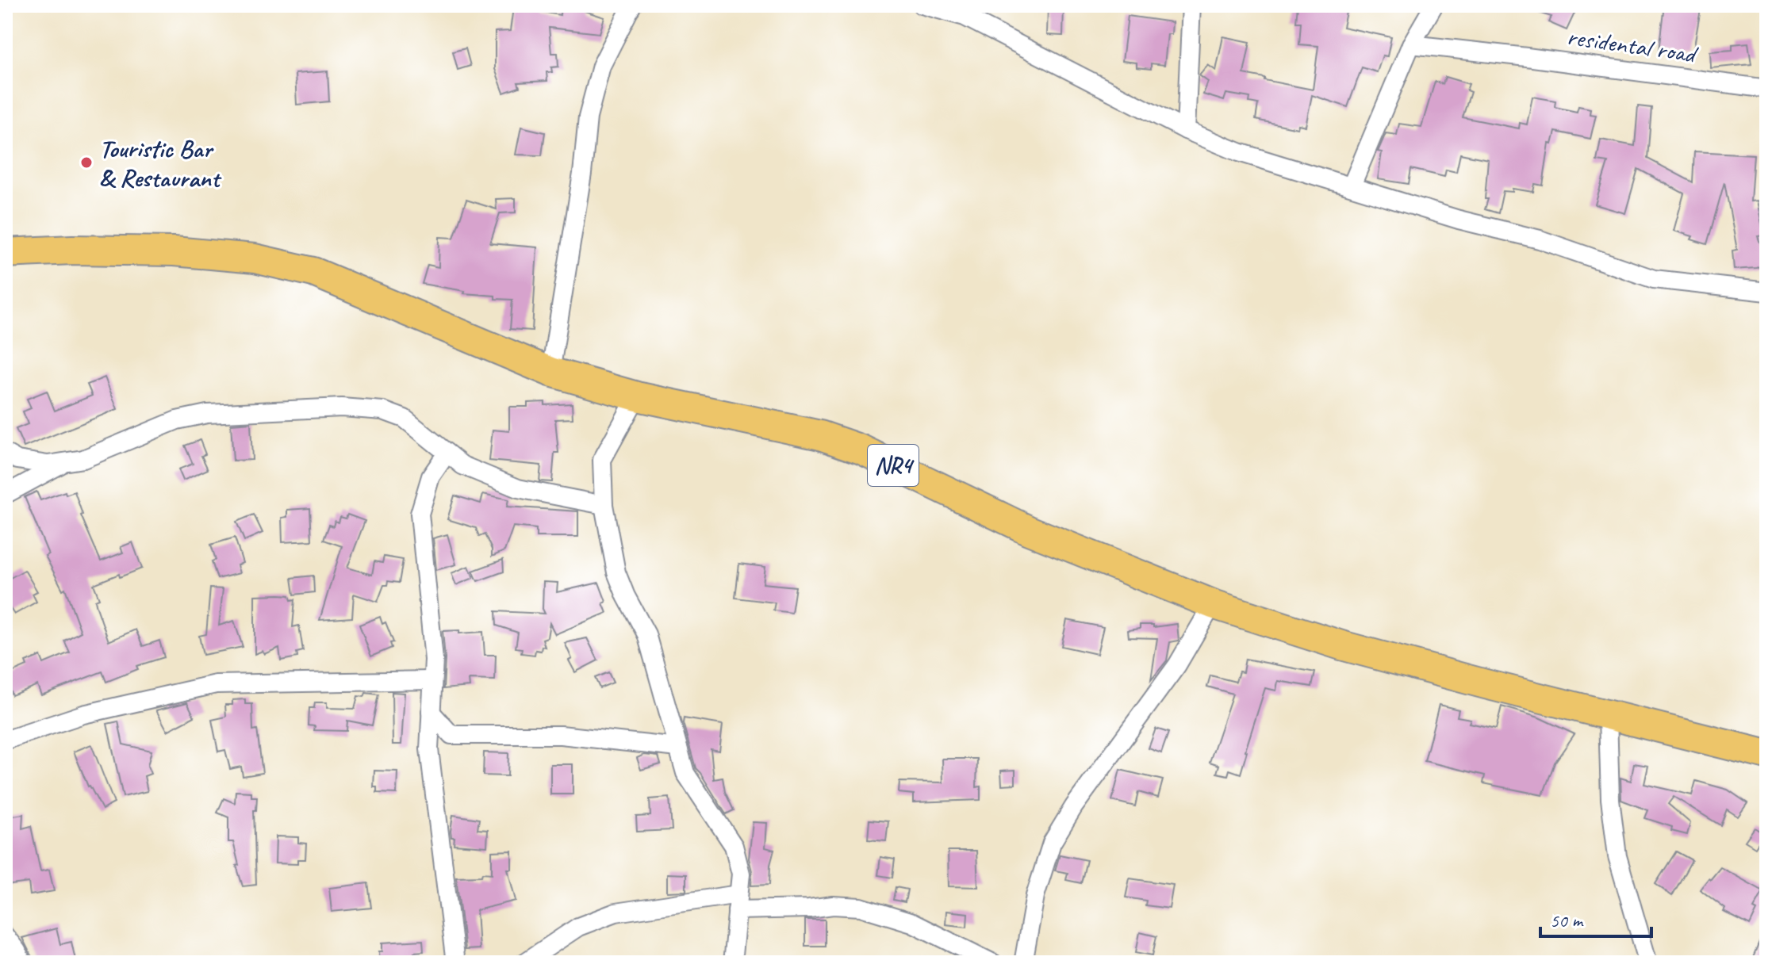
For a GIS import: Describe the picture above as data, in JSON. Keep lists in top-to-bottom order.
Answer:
{
  "streets": {
    "highway": ["NR4"],
    "street": ["residental road"]
  },
  "places": ["Touristic Bar & Restaurant"],
  "scale_bar": "50 m"
}
